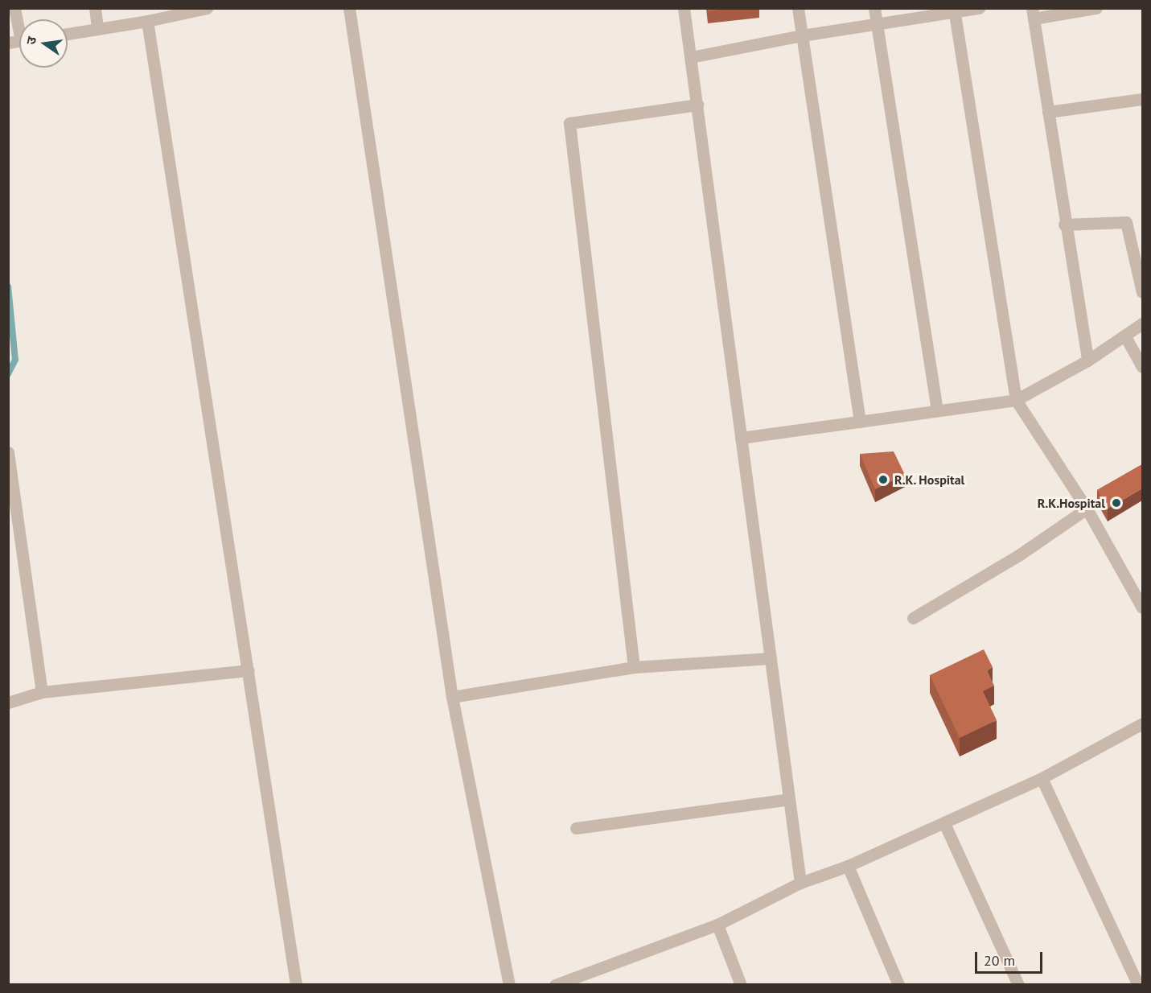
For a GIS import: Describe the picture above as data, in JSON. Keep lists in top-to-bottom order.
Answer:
{
  "places": ["R.K. Hospital", "R.K.Hospital"],
  "scale_bar": "20 m",
  "north": "left"
}
